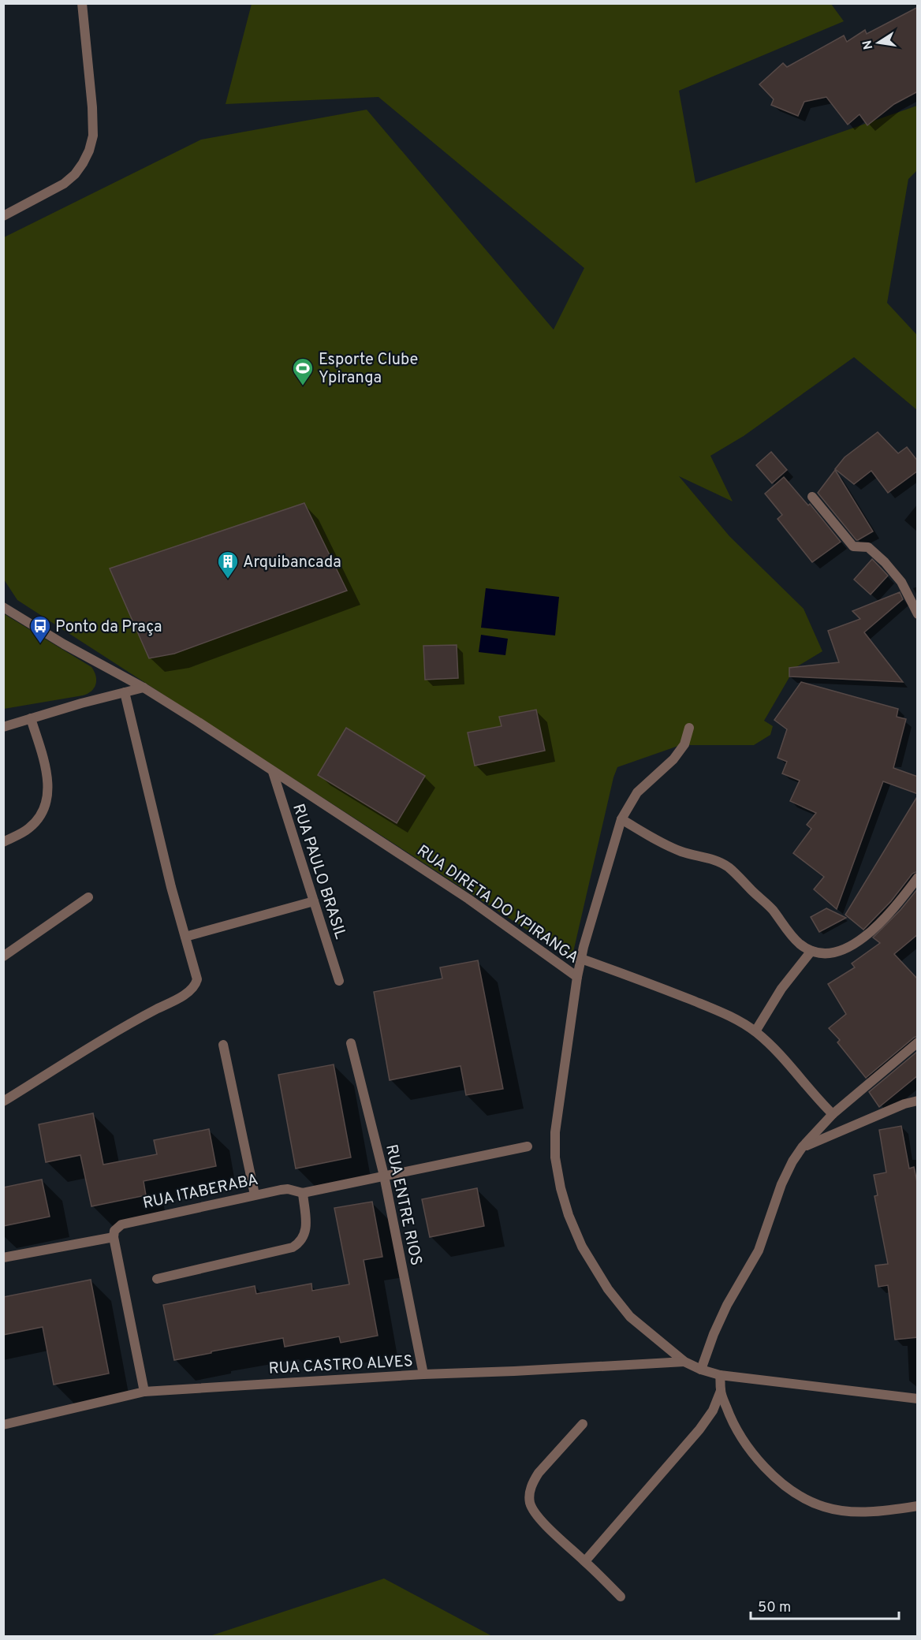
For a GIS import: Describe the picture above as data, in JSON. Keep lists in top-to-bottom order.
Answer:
{
  "streets": {
    "street": [
      "RUA PAULO BRASIL",
      "RUA DIRETA DO YPIRANGA",
      "RUA ITABERABA",
      "RUA ENTRE RIOS",
      "RUA CASTRO ALVES"
    ]
  },
  "crossings": [
    ["RUA PAULO BRASIL", "RUA DIRETA DO YPIRANGA"],
    ["RUA DIRETA DO YPIRANGA", "RUA CASTRO ALVES"],
    ["RUA ITABERABA", "RUA ENTRE RIOS"],
    ["RUA ENTRE RIOS", "RUA CASTRO ALVES"]
  ],
  "places": {
    "sports": ["Esporte Clube Ypiranga"],
    "building": ["Arquibancada"],
    "bus stop": ["Ponto da Praça"]
  },
  "scale_bar": "50 m",
  "north": "left"
}
